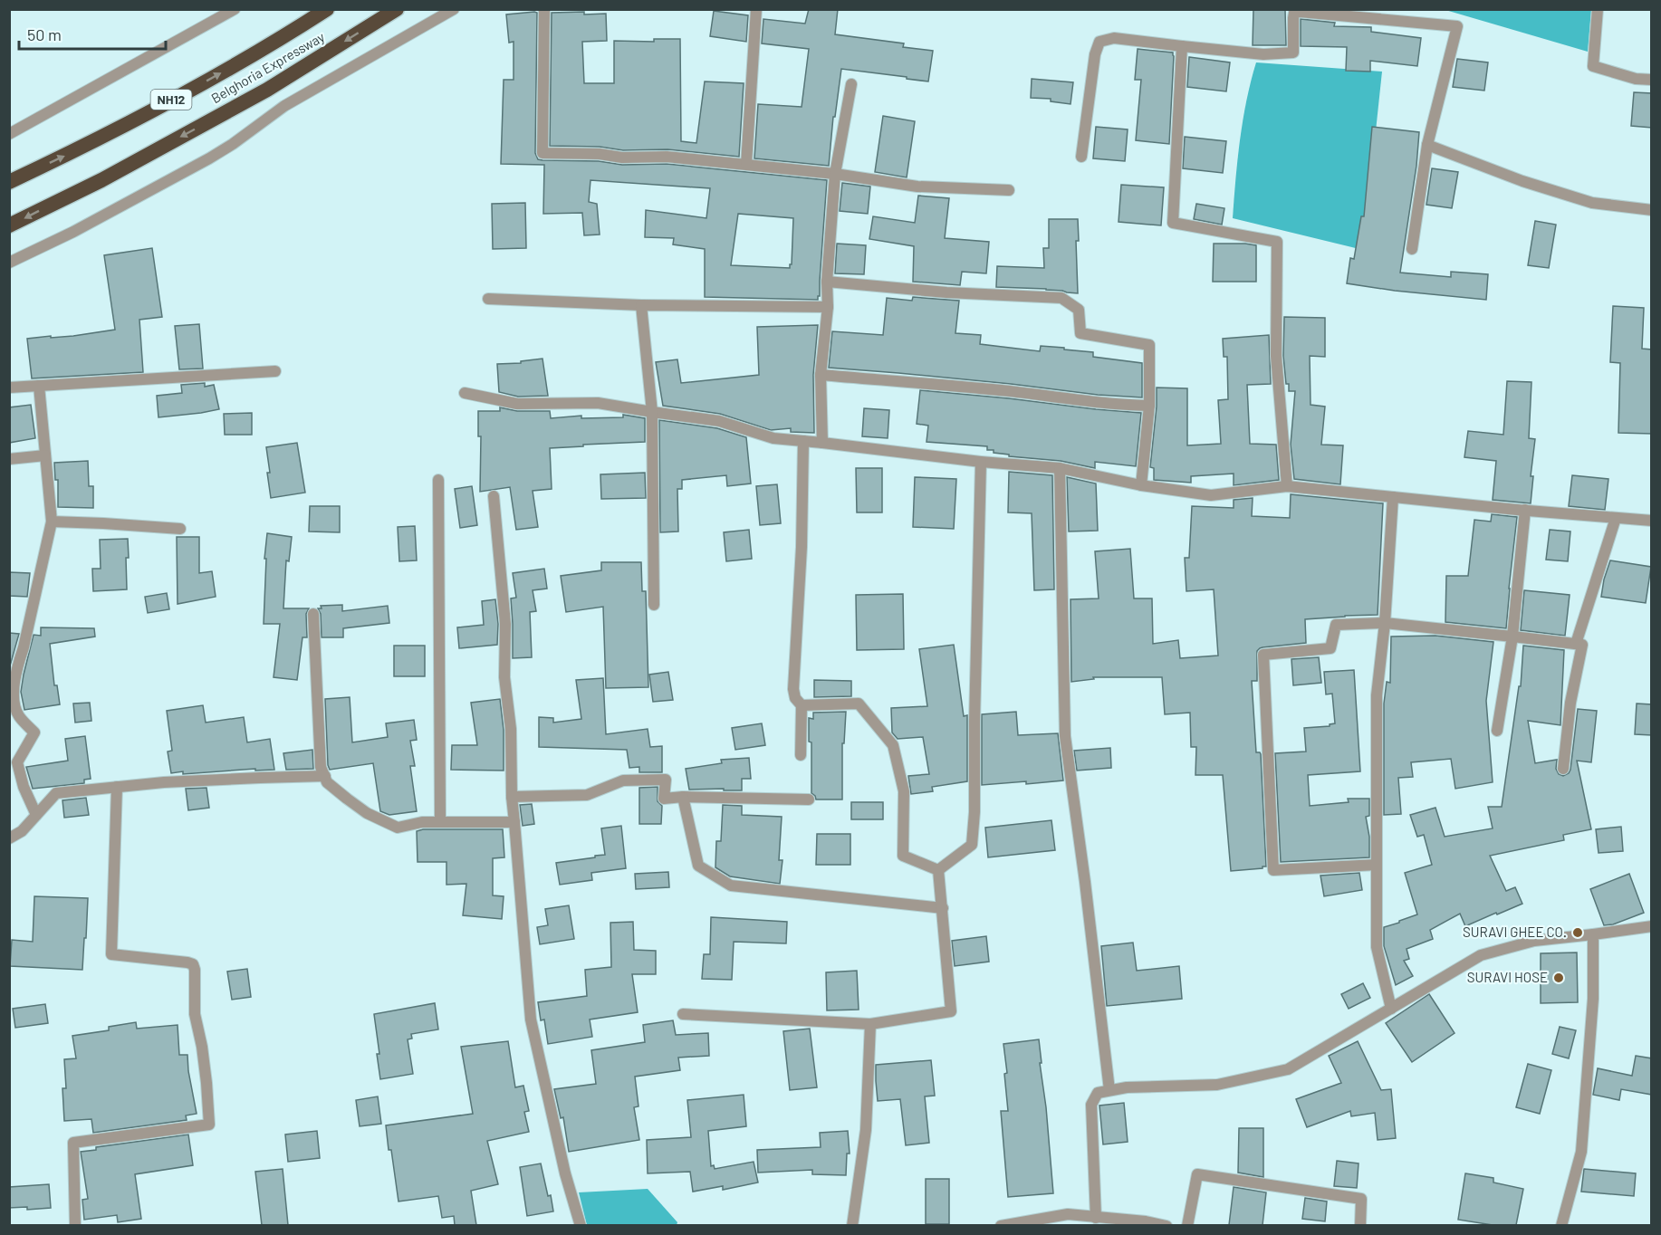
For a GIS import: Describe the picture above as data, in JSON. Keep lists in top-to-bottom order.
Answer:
{
  "streets": {
    "highway": ["Belghoria Expressway", "NH12"]
  },
  "places": ["SURAVI GHEE CO.", "SURAVI HOSE"],
  "scale_bar": "50 m"
}
